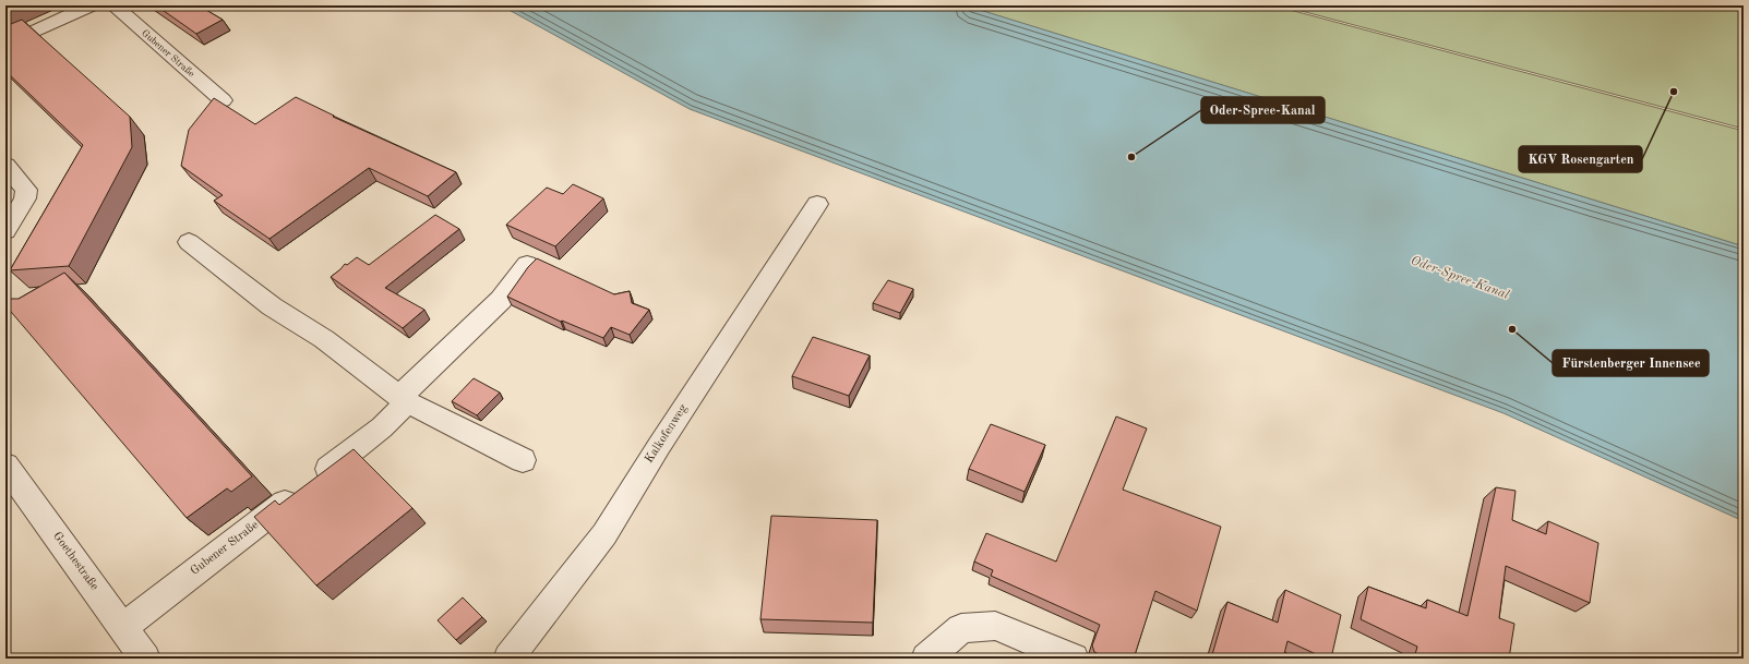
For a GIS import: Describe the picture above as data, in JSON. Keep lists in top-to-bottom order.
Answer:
{
  "streets": {
    "street": ["Gubener Straße", "Kalkofenweg", "Goethestraße"]
  },
  "crossings": [
    ["Gubener Straße", "Goethestraße"]
  ],
  "water": ["Oder-Spree-Kanal"],
  "places": ["KGV Rosengarten", "Oder-Spree-Kanal", "Fürstenberger Innensee"]
}
